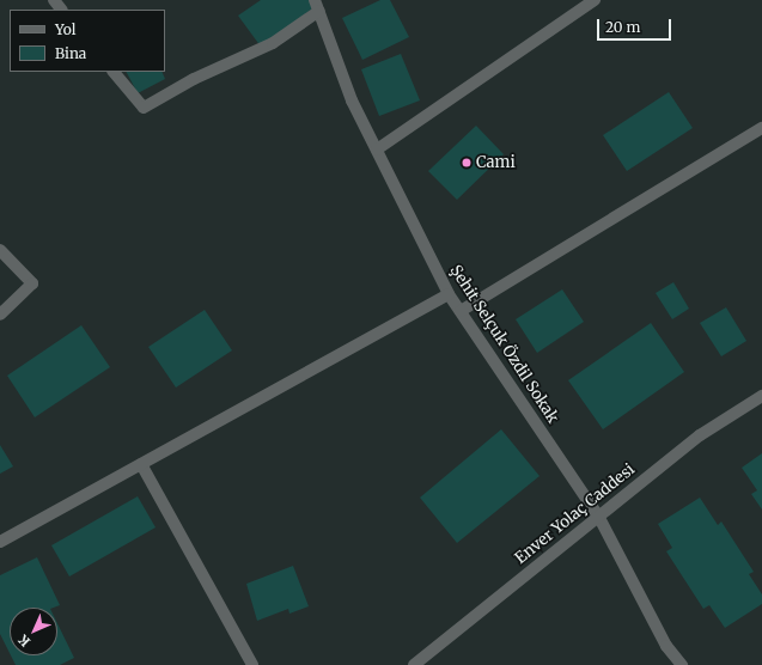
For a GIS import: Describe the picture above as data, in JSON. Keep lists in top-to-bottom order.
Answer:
{
  "streets": {
    "street": ["Şehit Selçuk Özdil Sokak", "Enver Yolaç Caddesi"]
  },
  "crossings": [
    ["Şehit Selçuk Özdil Sokak", "Enver Yolaç Caddesi"]
  ],
  "places": ["Cami"],
  "legend": ["Yol", "Bina"],
  "scale_bar": "20 m",
  "north": "bottom left"
}
